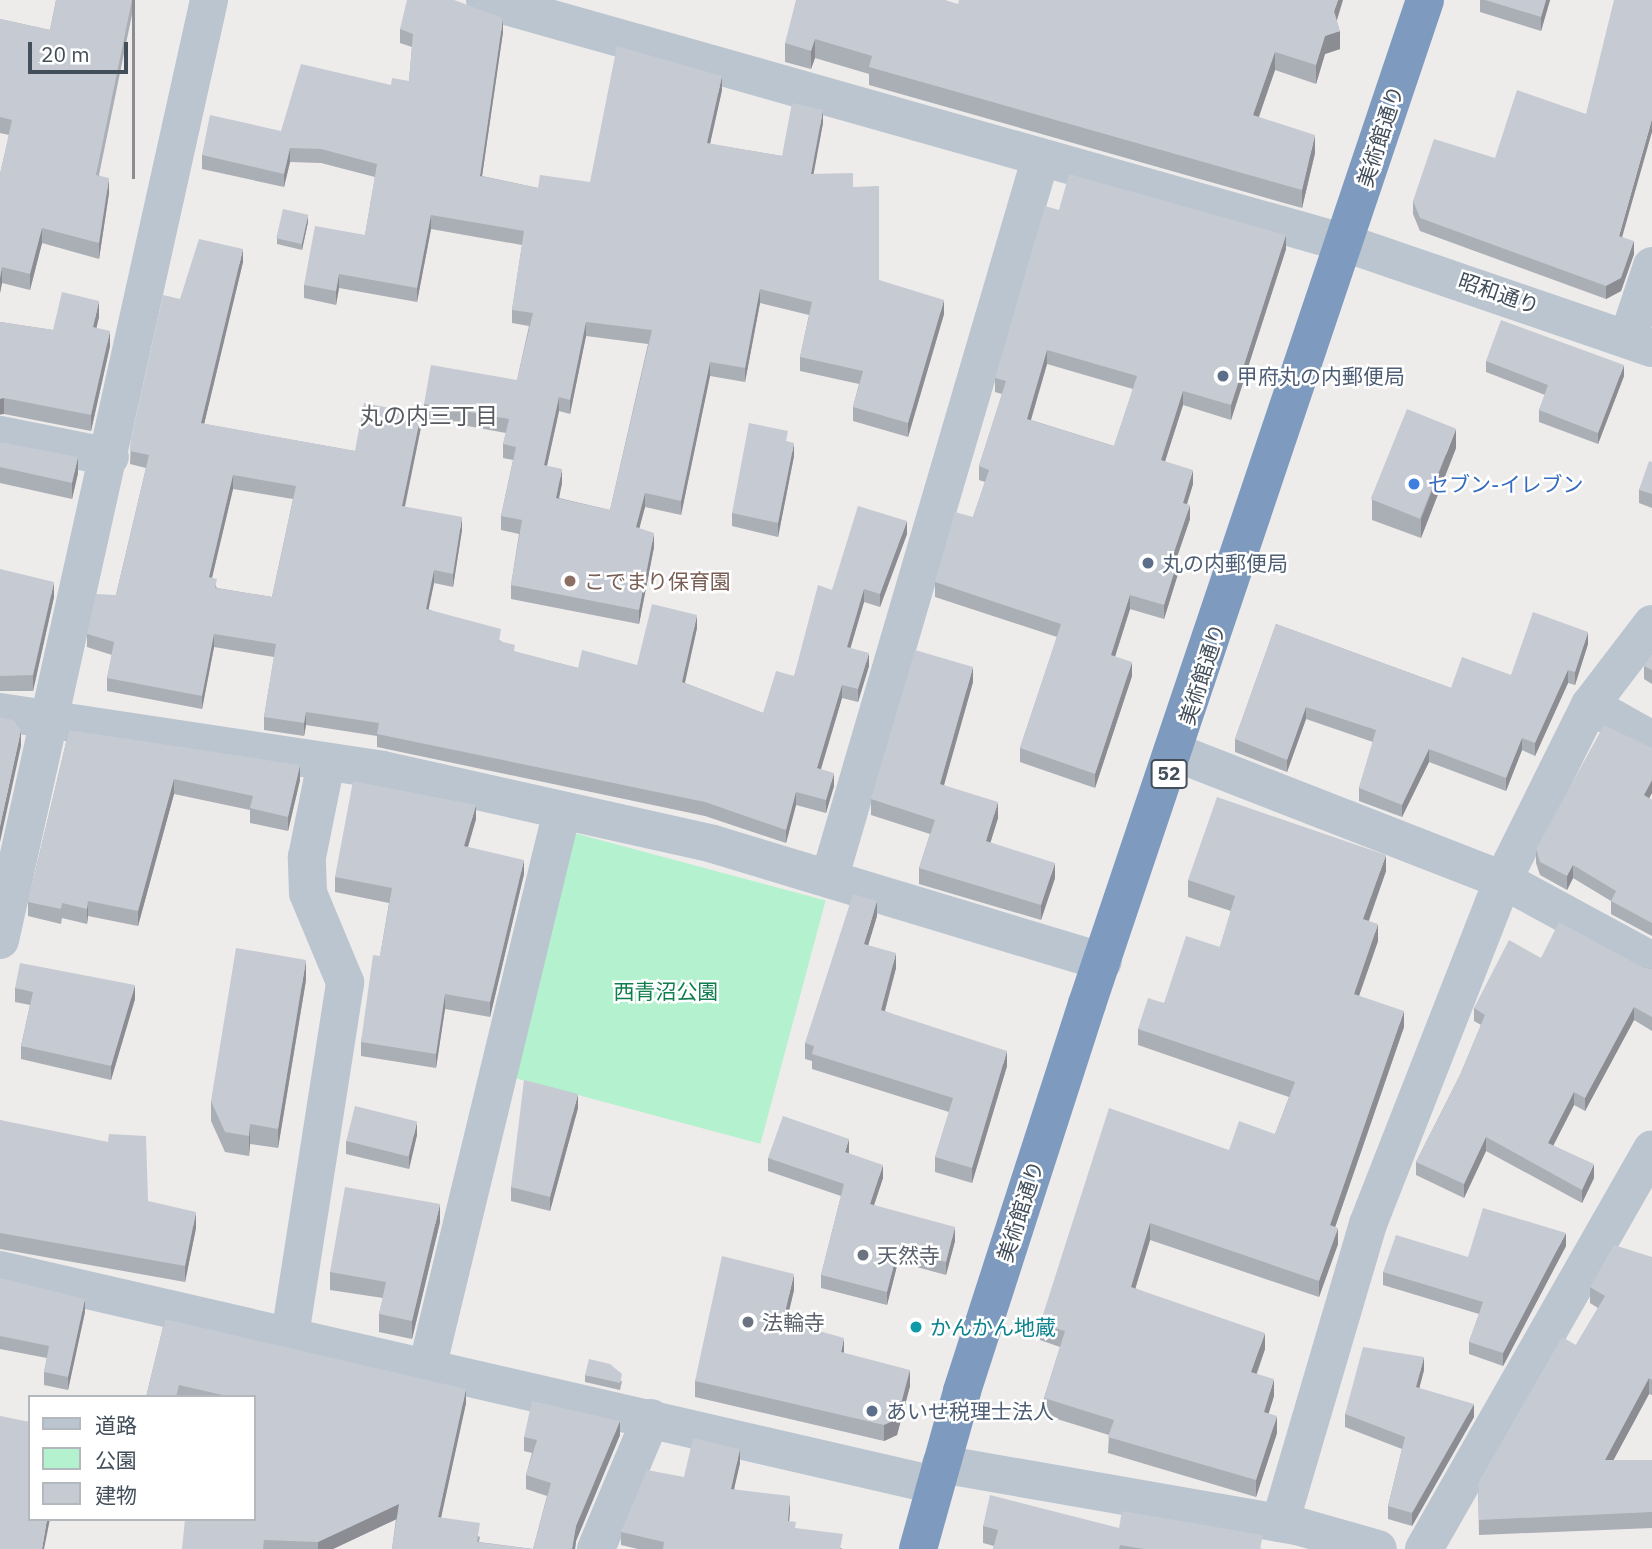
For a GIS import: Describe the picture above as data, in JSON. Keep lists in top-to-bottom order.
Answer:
{
  "streets": {
    "highway": ["美術館通り", "52"],
    "street": ["昭和通り"]
  },
  "crossings": [
    ["美術館通り", "昭和通り"]
  ],
  "districts": ["丸の内三丁目"],
  "parks": ["西青沼公園"],
  "places": [
    "甲府丸の内郵便局",
    "セブン-イレブン",
    "丸の内郵便局",
    "こでまり保育園",
    "天然寺",
    "法輪寺",
    "かんかん地蔵",
    "あいせ税理士法人"
  ],
  "legend": ["道路", "公園", "建物"],
  "scale_bar": "20 m"
}
